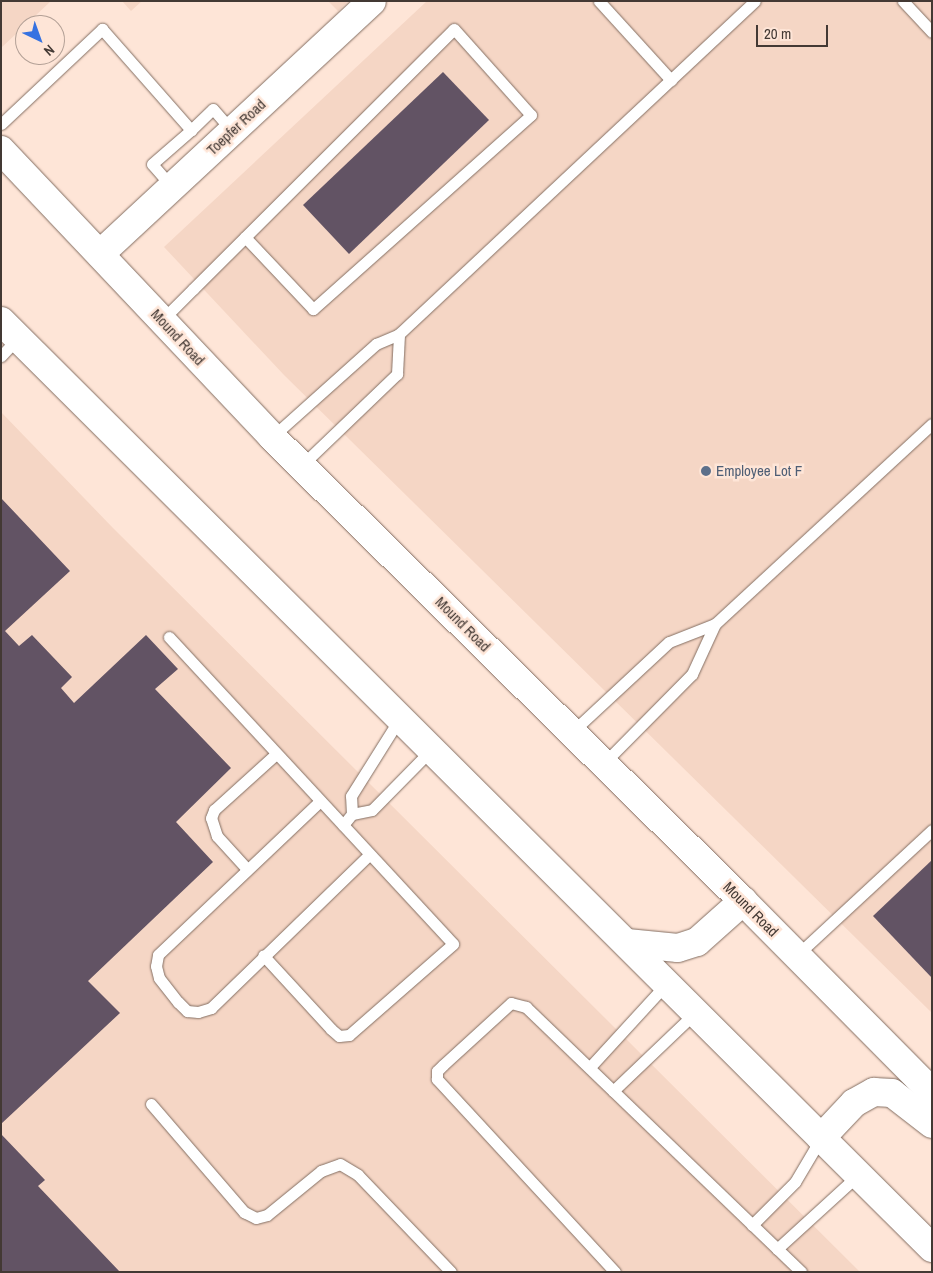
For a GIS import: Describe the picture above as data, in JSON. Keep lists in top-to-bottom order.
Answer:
{
  "streets": {
    "main road": ["Toepfer Road", "Mound Road"]
  },
  "crossings": [
    ["Toepfer Road", "Mound Road"]
  ],
  "places": ["Employee Lot F"],
  "scale_bar": "20 m",
  "north": "bottom right"
}
